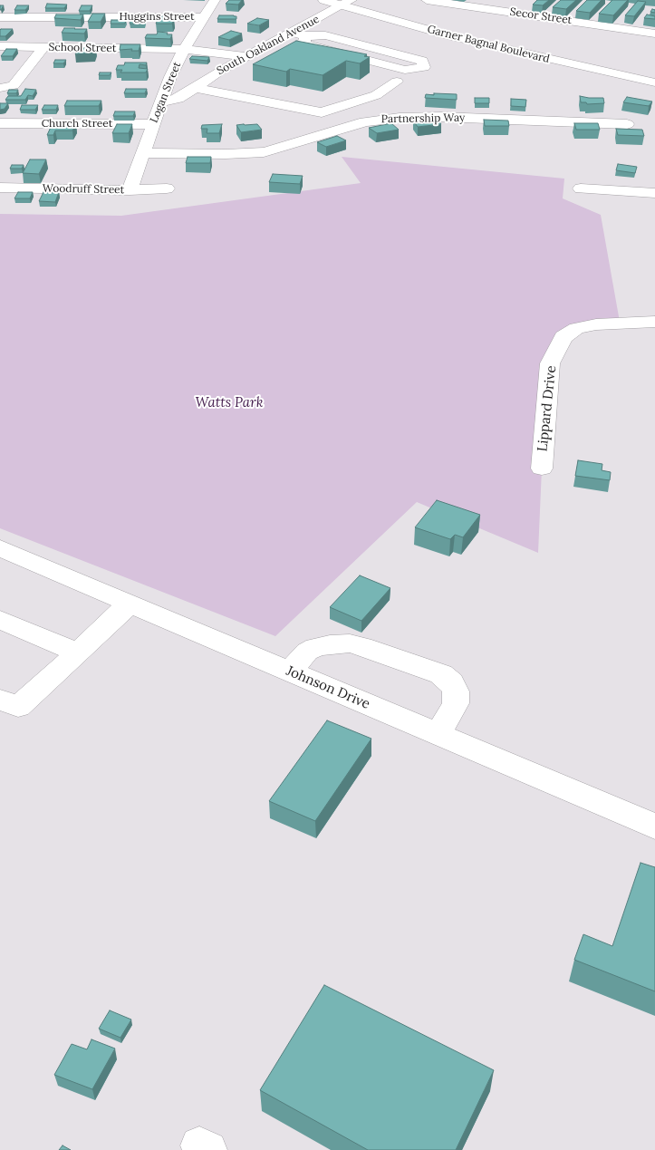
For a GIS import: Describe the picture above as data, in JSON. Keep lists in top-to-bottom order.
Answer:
{
  "streets": {
    "main road": [
      "Secor Street",
      "Huggins Street",
      "Garner Bagnal Boulevard",
      "South Oakland Avenue",
      "School Street",
      "Logan Street",
      "Partnership Way",
      "Church Street",
      "Woodruff Street",
      "Lippard Drive",
      "Johnson Drive"
    ]
  },
  "crossings": [
    ["Huggins Street", "Logan Street"],
    ["Garner Bagnal Boulevard", "South Oakland Avenue"],
    ["South Oakland Avenue", "School Street"],
    ["South Oakland Avenue", "Logan Street"],
    ["School Street", "Logan Street"],
    ["Logan Street", "Partnership Way"],
    ["Logan Street", "Church Street"],
    ["Logan Street", "Woodruff Street"]
  ],
  "parks": ["Watts Park"]
}
